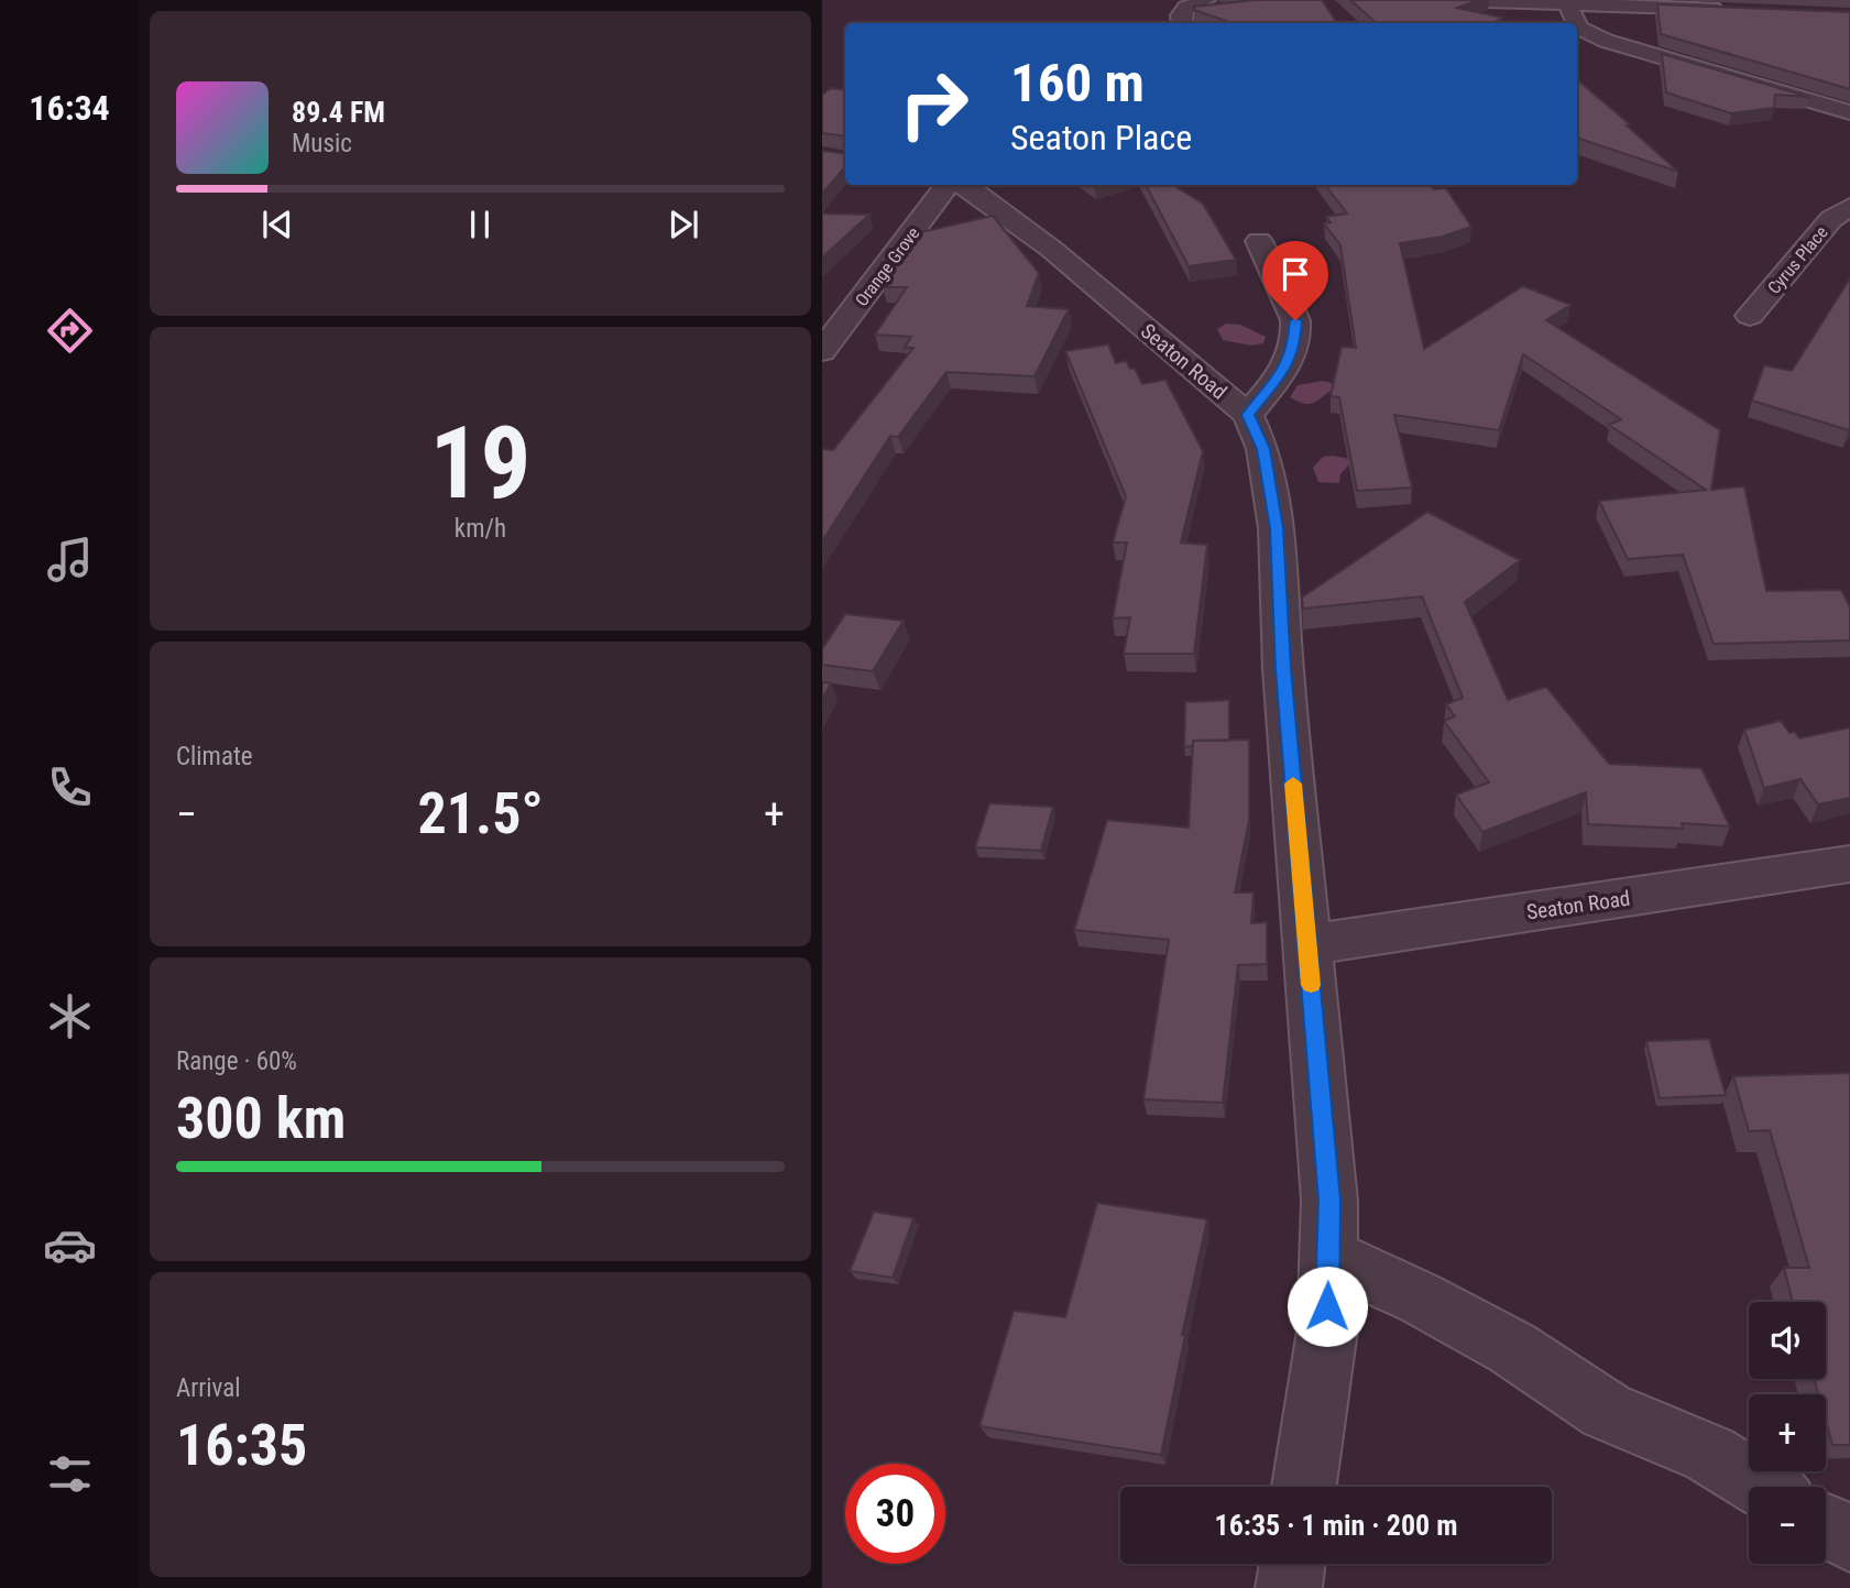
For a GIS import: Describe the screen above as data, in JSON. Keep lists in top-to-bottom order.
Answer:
{
  "streets": {
    "street": ["Cyrus Place", "Orange Grove", "Seaton Road"]
  },
  "page": {
    "tabs": "16:34",
    "turn": ["160 m", "Seaton Place"],
    "song": ["89.4 FM", "Music"],
    "tile": [
      ["19", "km/h"],
      "Climate",
      ["Range · 60%", "300 km"],
      ["Arrival", "16:35"]
    ],
    "heat": ["−", "21.5°", "+"],
    "map_buttons": ["+", "−"],
    "limit": "30",
    "trip": "16:35 · 1 min · 200 m"
  }
}
